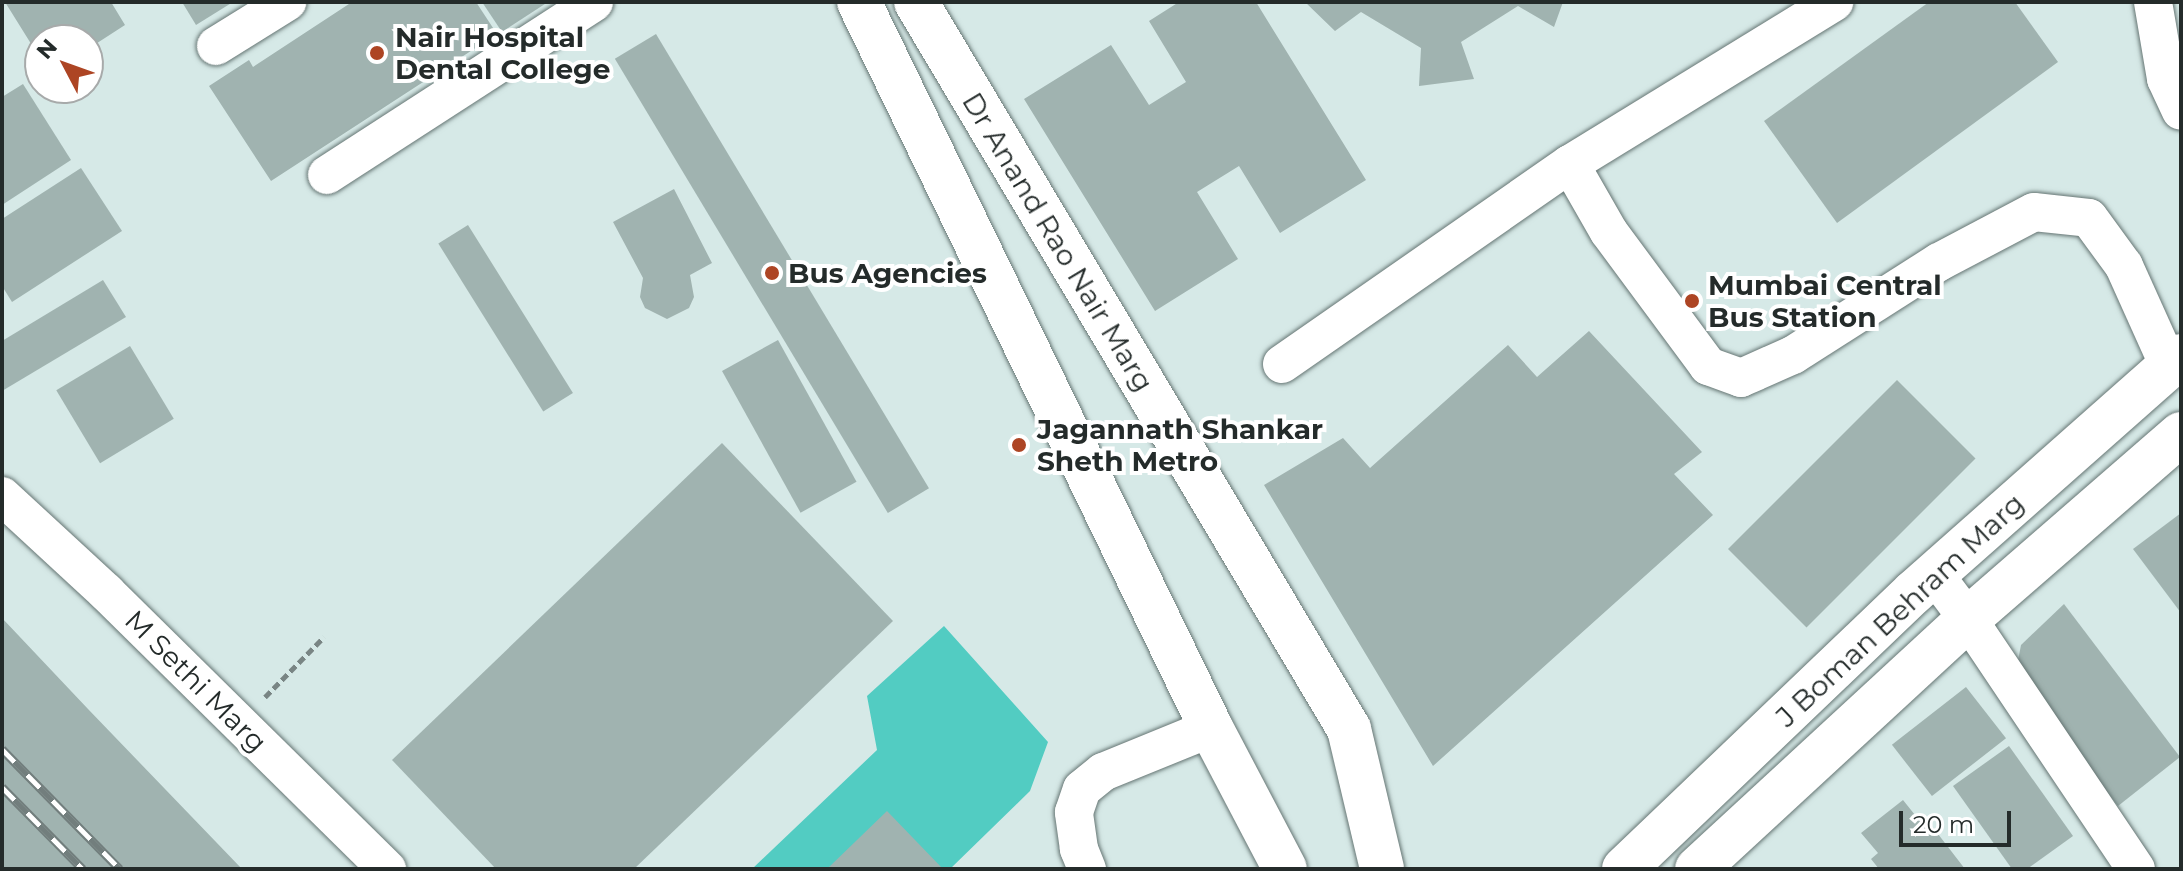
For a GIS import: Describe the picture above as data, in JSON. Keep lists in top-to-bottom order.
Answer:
{
  "streets": {
    "main road": ["Dr Anand Rao Nair Marg", "J Boman Behram Marg"],
    "street": ["M Sethi Marg"]
  },
  "places": [
    "Nair Hospital Dental College",
    "Bus Agencies",
    "Mumbai Central Bus Station",
    "Jagannath Shankar Sheth Metro"
  ],
  "scale_bar": "20 m",
  "north": "top left"
}
